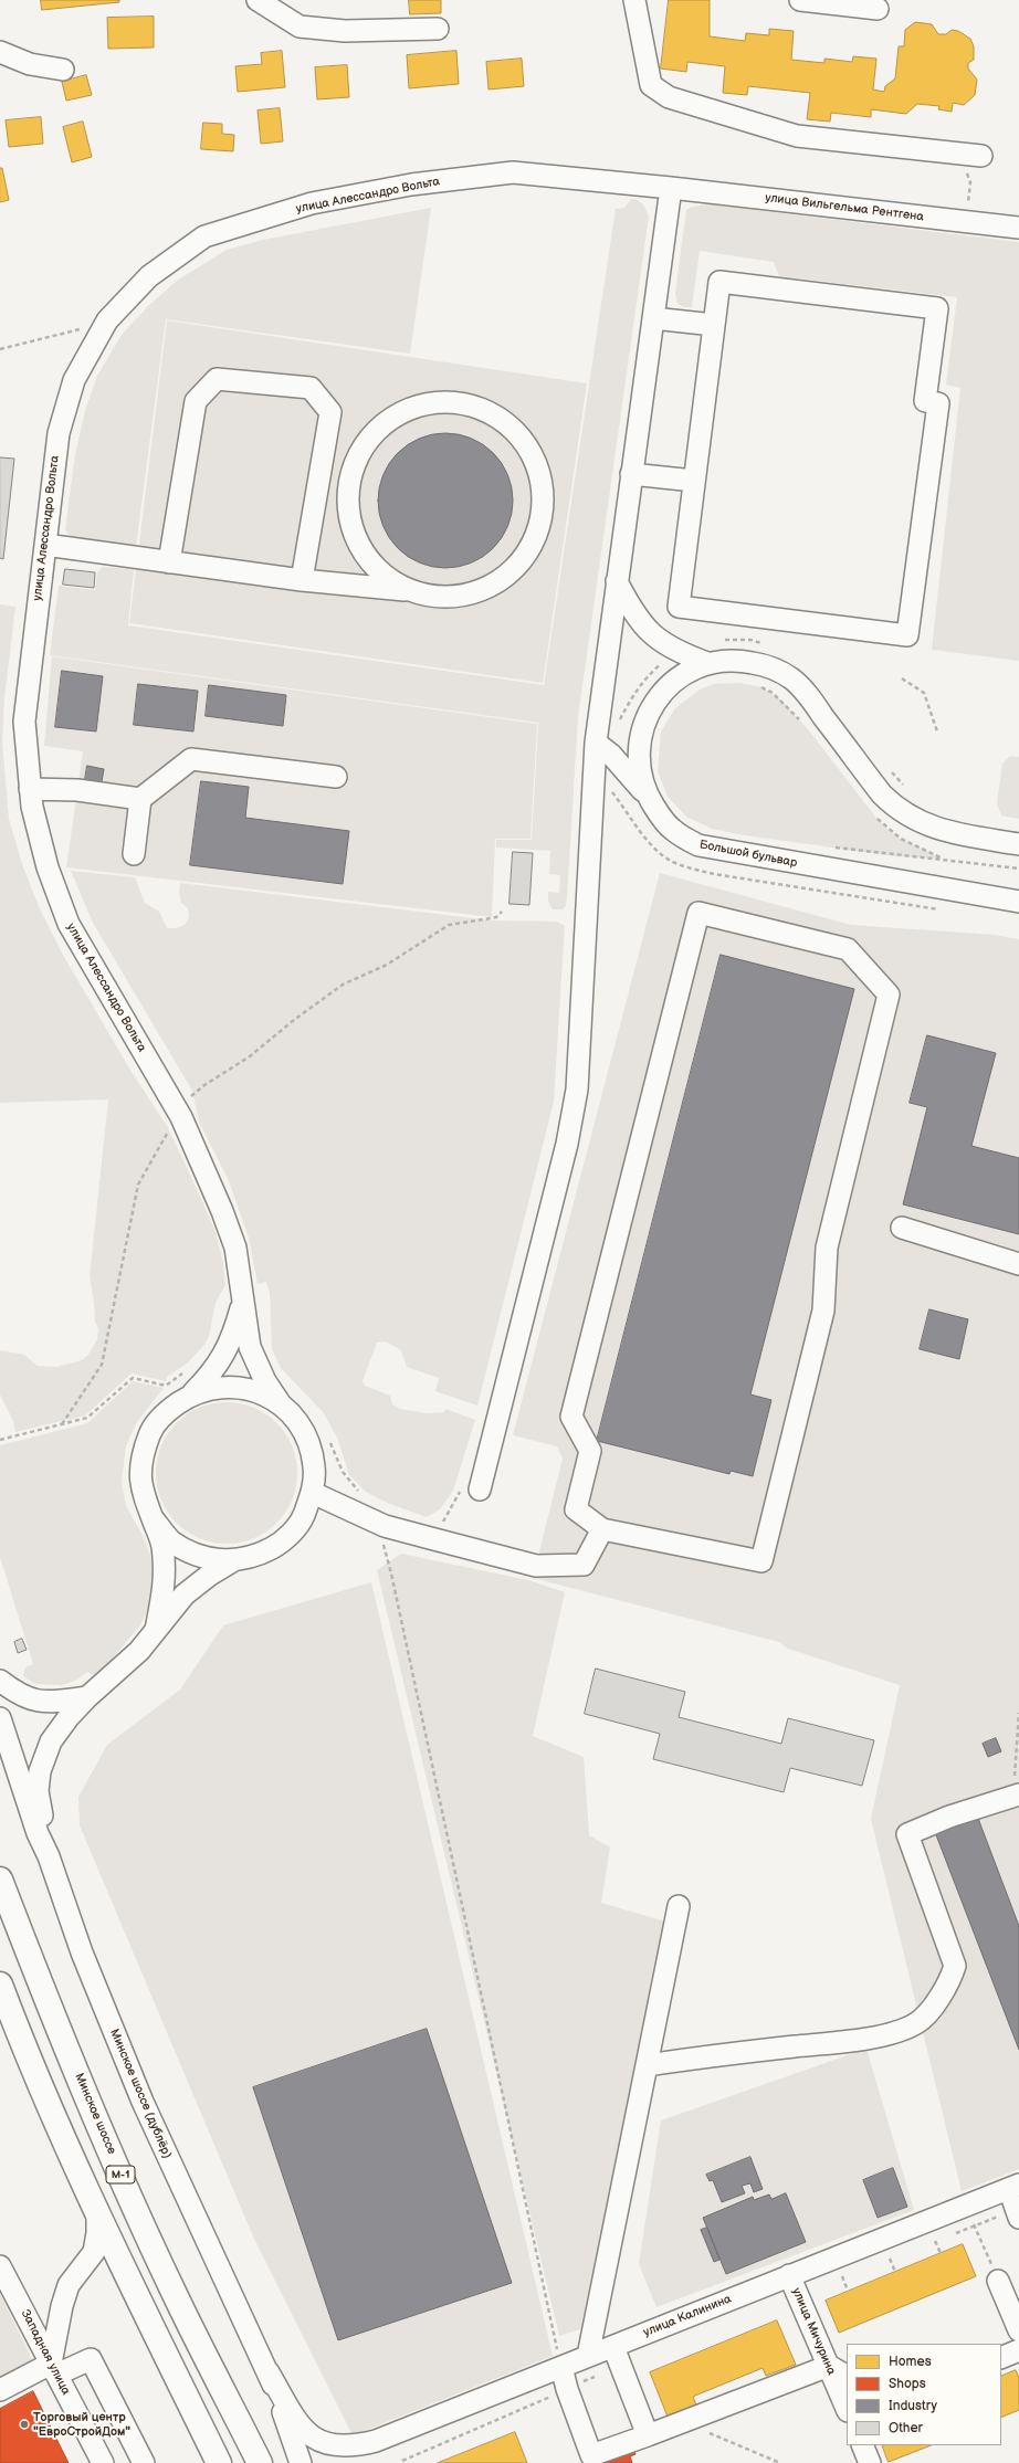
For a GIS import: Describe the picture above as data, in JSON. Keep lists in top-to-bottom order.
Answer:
{
  "streets": {
    "highway": ["Минское шоссе", "М-1"],
    "street": [
      "улица Алессандро Вольта",
      "улица Вильгельма Рентгена",
      "Большой бульвар",
      "Минское шоссе (дублёр)",
      "улица Калинина",
      "улица Мичурина",
      "Западная улица"
    ]
  },
  "crossings": [
    ["улица Алессандро Вольта", "улица Вильгельма Рентгена"],
    ["улица Калинина", "улица Мичурина"]
  ],
  "places": ["Торговый центр \"ЕвроСтройДом\""],
  "legend": [
    "Homes",
    "Shops",
    "Industry",
    "Other"
  ]
}
